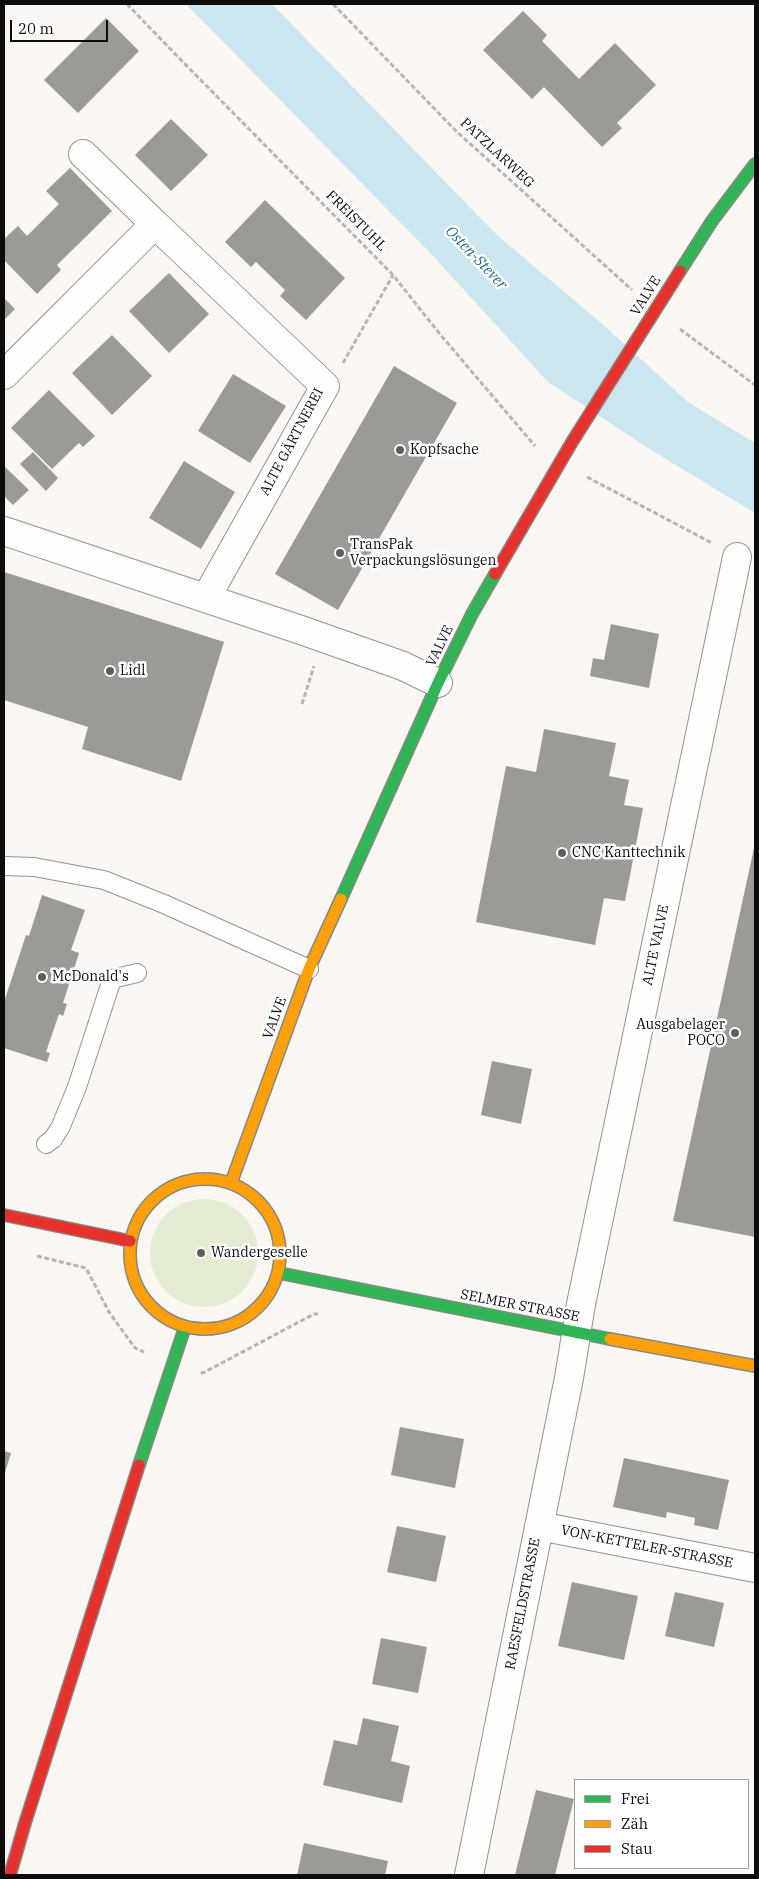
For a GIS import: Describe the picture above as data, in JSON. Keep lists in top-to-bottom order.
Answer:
{
  "streets": {
    "main road": ["VALVE", "SELMER STRASSE"],
    "street": [
      "ALTE GÄRTNEREI",
      "ALTE VALVE",
      "VON-KETTELER-STRASSE",
      "RAESFELDSTRASSE"
    ],
    "path": ["PATZLARWEG", "FREISTUHL"]
  },
  "crossings": [
    ["PATZLARWEG", "VALVE"],
    ["FREISTUHL", "VALVE"],
    ["FREISTUHL", "ALTE VALVE"],
    ["VALVE", "SELMER STRASSE"],
    ["ALTE VALVE", "SELMER STRASSE"],
    ["ALTE VALVE", "RAESFELDSTRASSE"],
    ["SELMER STRASSE", "RAESFELDSTRASSE"],
    ["VON-KETTELER-STRASSE", "RAESFELDSTRASSE"]
  ],
  "water": ["Osten-Stever"],
  "places": [
    "Kopfsache",
    "TransPak Verpackungslösungen",
    "Lidl",
    "CNC Kanttechnik",
    "McDonald's",
    "Ausgabelager POCO",
    "Wandergeselle"
  ],
  "legend": ["Frei", "Zäh", "Stau"],
  "scale_bar": "20 m"
}
